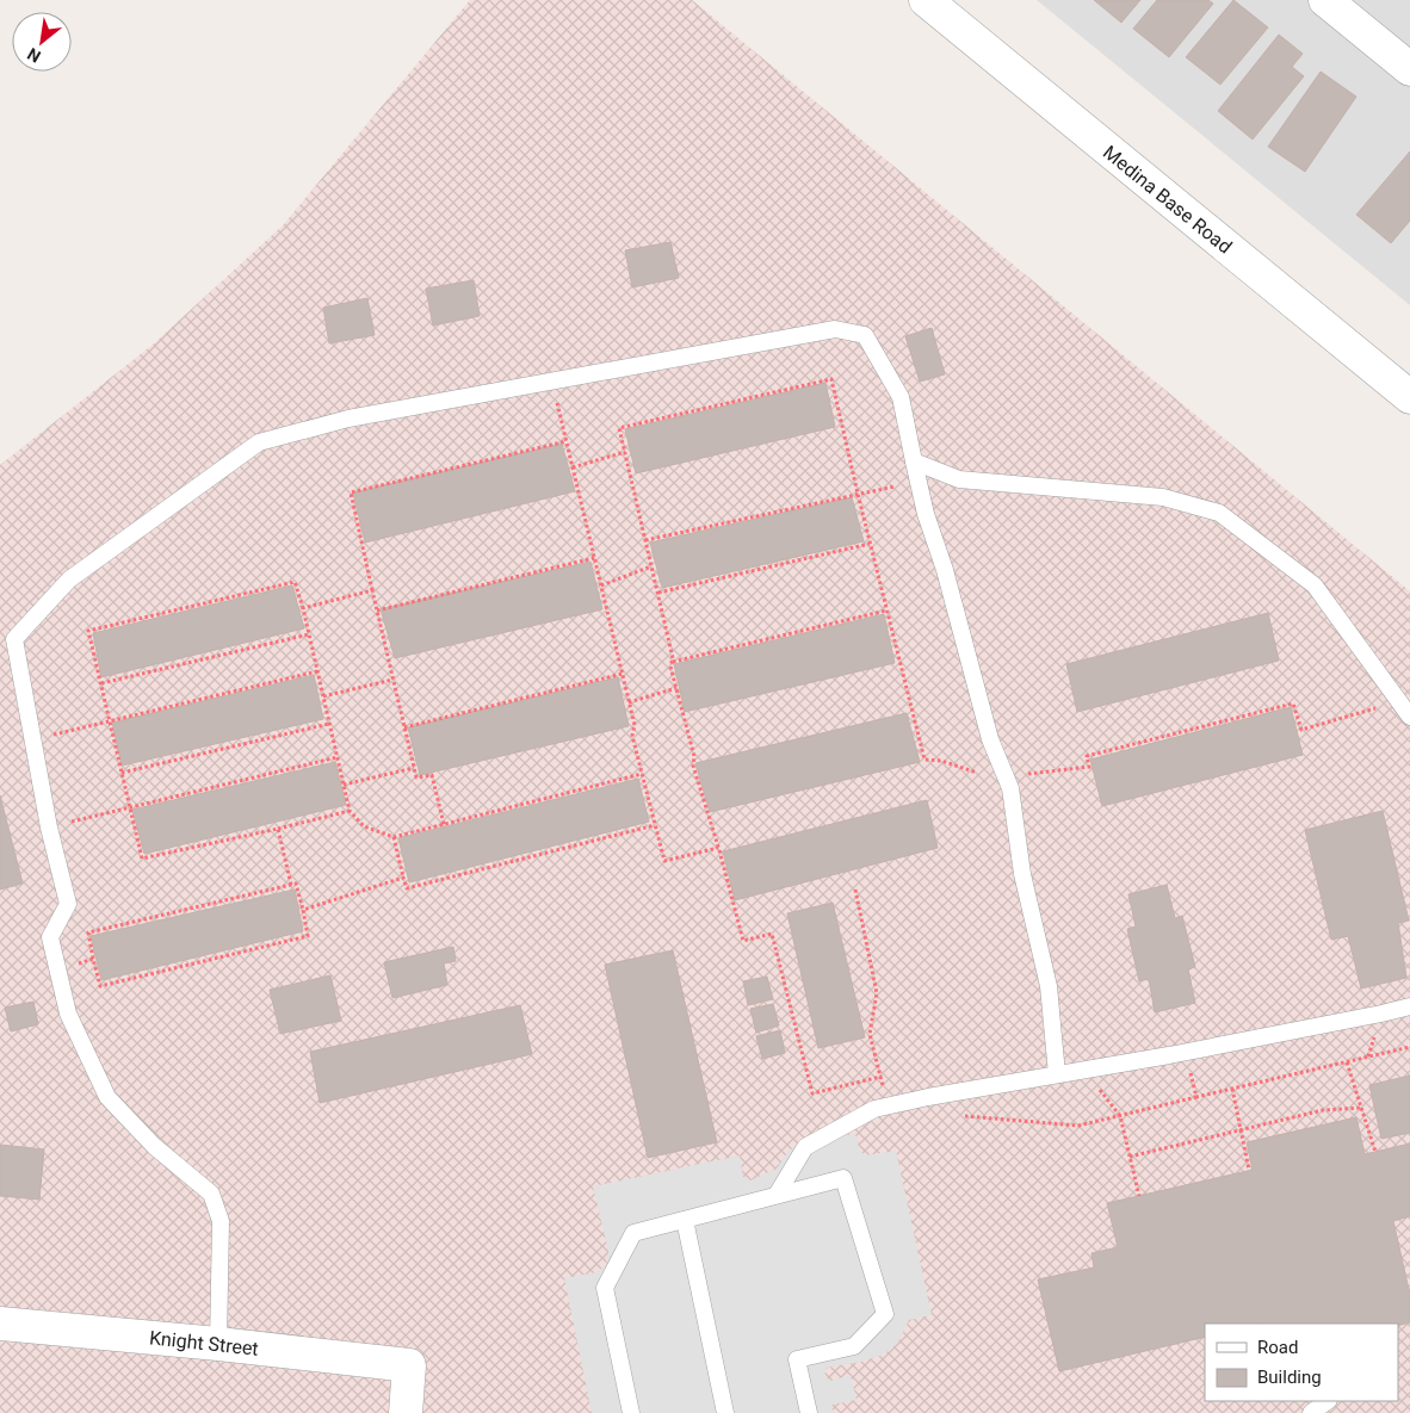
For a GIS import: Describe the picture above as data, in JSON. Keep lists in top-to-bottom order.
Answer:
{
  "streets": {
    "street": ["Medina Base Road", "Knight Street"]
  },
  "legend": ["Road", "Building"],
  "north": "bottom left"
}
